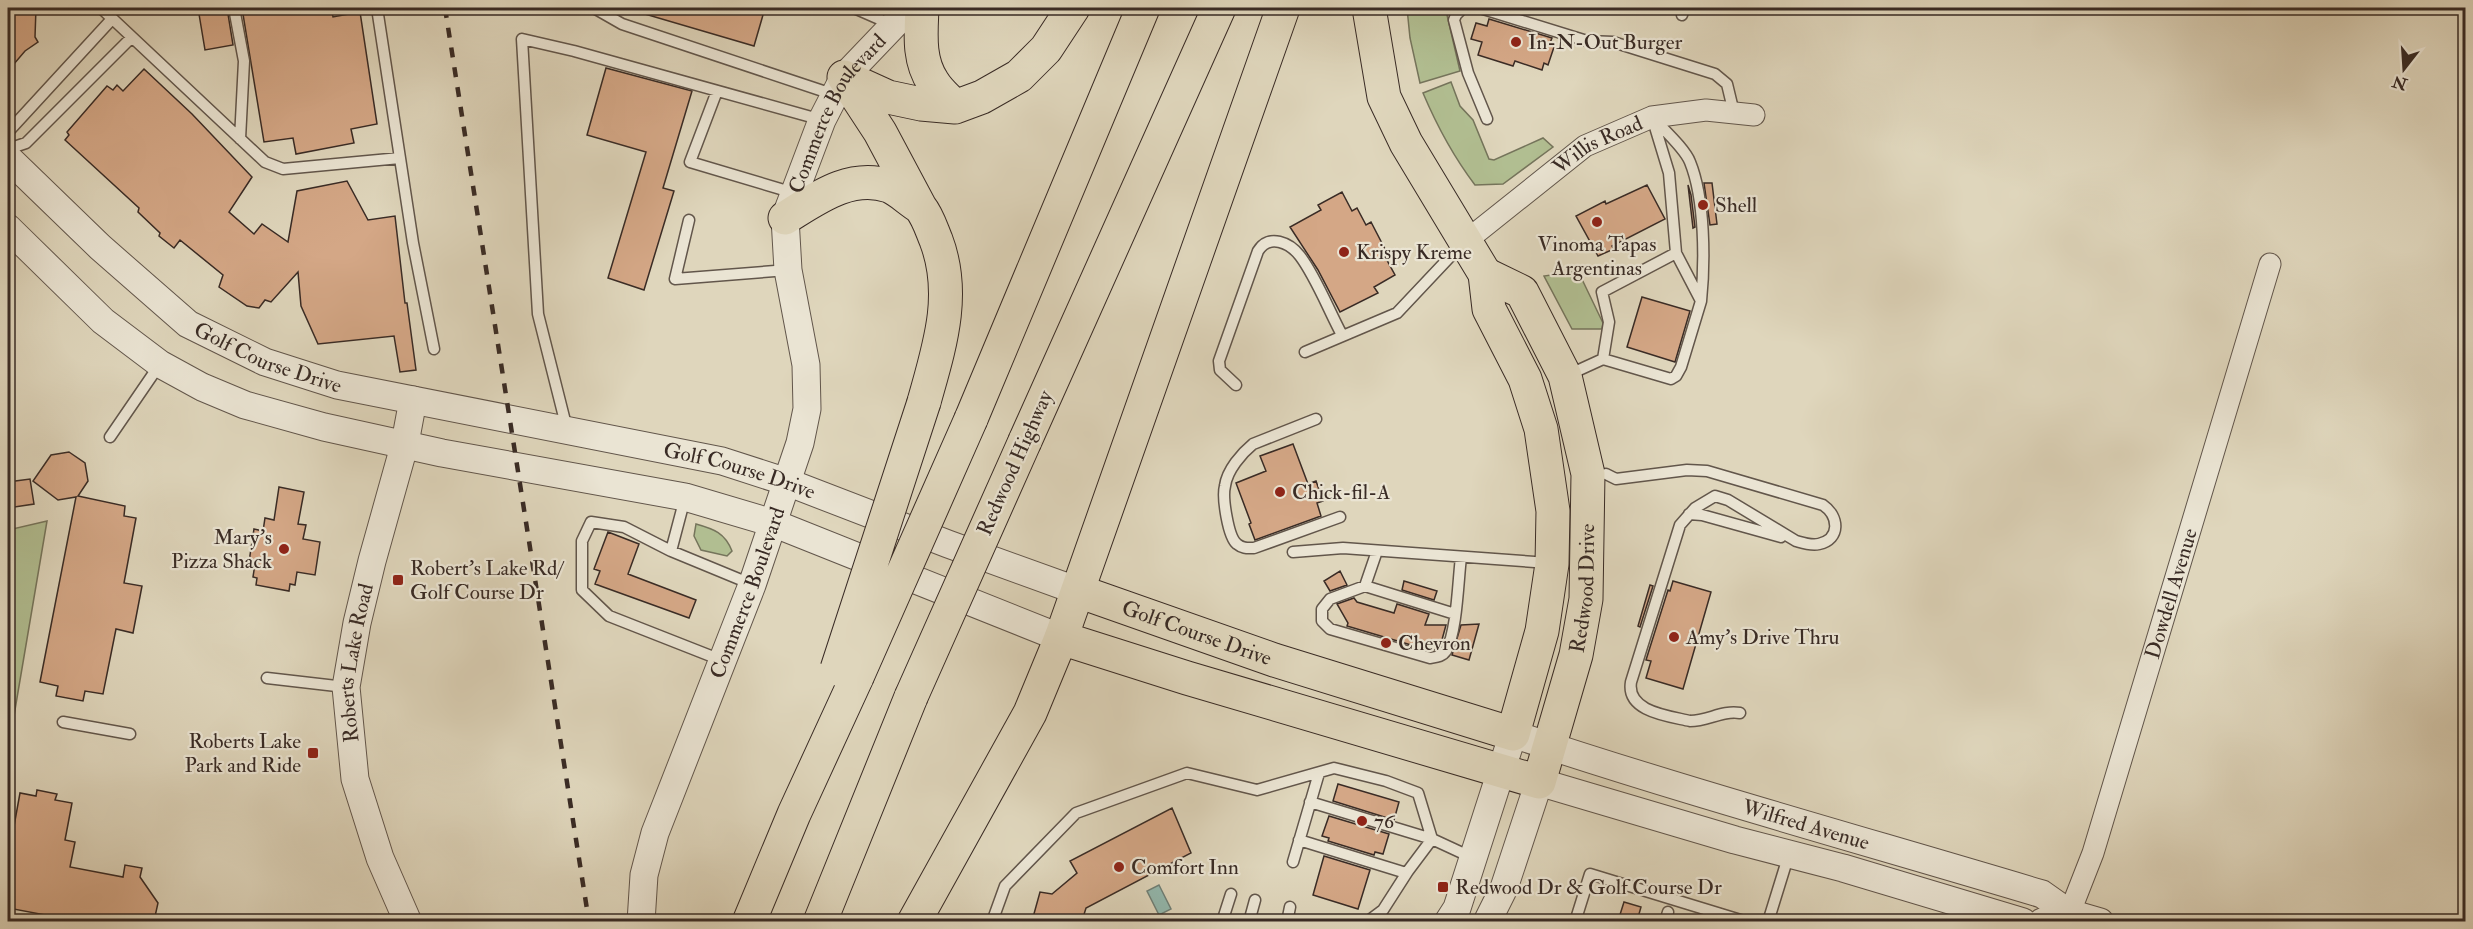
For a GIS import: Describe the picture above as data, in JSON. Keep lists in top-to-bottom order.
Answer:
{
  "streets": {
    "main road": [
      "Golf Course Drive",
      "Redwood Highway",
      "Redwood Drive",
      "Wilfred Avenue"
    ],
    "street": [
      "Commerce Boulevard",
      "Willis Road",
      "Dowdell Avenue",
      "Roberts Lake Road"
    ]
  },
  "crossings": [
    ["Commerce Boulevard", "Golf Course Drive"],
    ["Willis Road", "Redwood Drive"],
    ["Golf Course Drive", "Redwood Drive"],
    ["Golf Course Drive", "Roberts Lake Road"],
    ["Golf Course Drive", "Wilfred Avenue"],
    ["Redwood Drive", "Wilfred Avenue"],
    ["Dowdell Avenue", "Wilfred Avenue"]
  ],
  "places": {
    "other": [
      "In-N-Out Burger",
      "Shell",
      "Vinoma Tapas Argentinas",
      "Krispy Kreme",
      "Chick-fil-A",
      "Mary's Pizza Shack",
      "Amy's Drive Thru",
      "Chevron",
      "76",
      "Comfort Inn"
    ],
    "transit": ["Robert's Lake Rd/ Golf Course Dr", "Roberts Lake Park and Ride", "Redwood Dr & Golf Course Dr"]
  },
  "north": "bottom"
}
